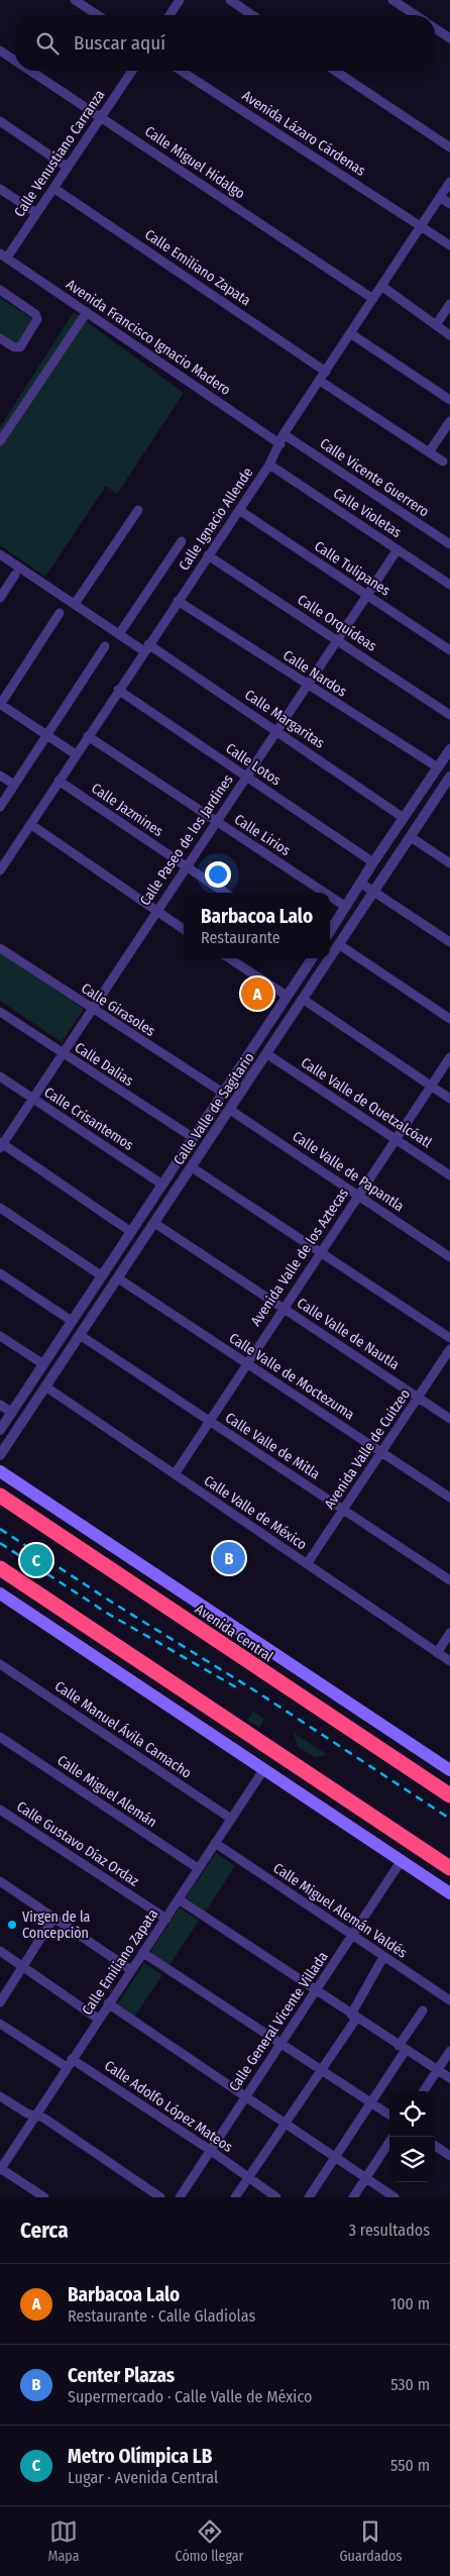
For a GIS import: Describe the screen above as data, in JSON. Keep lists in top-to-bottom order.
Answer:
{
  "streets": {
    "highway": ["Avenida Central"],
    "street": [
      "Avenida Lázaro Cárdenas",
      "Calle Venustiano Carranza",
      "Calle Miguel Hidalgo",
      "Calle Emiliano Zapata",
      "Avenida Francisco Ignacio Madero",
      "Calle Vicente Guerrero",
      "Calle Violetas",
      "Calle Ignacio Allende",
      "Calle Tulipanes",
      "Calle Orquídeas",
      "Calle Nardos",
      "Calle Margaritas",
      "Calle Lotos",
      "Calle Jazmines",
      "Calle Lirios",
      "Calle Paseo de los Jardines",
      "Calle Girasoles",
      "Calle Dalias",
      "Calle Valle de Quetzalcóatl",
      "Calle Valle de Sagitario",
      "Calle Crisantemos",
      "Calle Valle de Papantla",
      "Avenida Valle de los Aztecas",
      "Calle Valle de Nautla",
      "Calle Valle de Moctezuma",
      "Calle Valle de Mitla",
      "Avenida Valle de Cuitzeo",
      "Calle Valle de México",
      "Calle Manuel Ávila Camacho",
      "Calle Miguel Alemán",
      "Calle Gustavo Díaz Ordaz",
      "Calle Miguel Alemán Valdés",
      "Calle General Vicente Villada",
      "Calle Adolfo López Mateos"
    ]
  },
  "crossings": [
    ["Avenida Lázaro Cárdenas", "Calle Ignacio Allende"],
    ["Calle Venustiano Carranza", "Calle Miguel Hidalgo"],
    ["Calle Venustiano Carranza", "Calle Emiliano Zapata"],
    ["Calle Venustiano Carranza", "Avenida Francisco Ignacio Madero"],
    ["Calle Miguel Hidalgo", "Calle Ignacio Allende"],
    ["Calle Emiliano Zapata", "Calle Ignacio Allende"],
    ["Calle Emiliano Zapata", "Calle Manuel Ávila Camacho"],
    ["Calle Emiliano Zapata", "Calle Miguel Alemán"],
    ["Calle Emiliano Zapata", "Calle Gustavo Díaz Ordaz"],
    ["Calle Emiliano Zapata", "Calle Miguel Alemán Valdés"],
    ["Calle Emiliano Zapata", "Calle Adolfo López Mateos"],
    ["Avenida Francisco Ignacio Madero", "Calle Ignacio Allende"],
    ["Calle Vicente Guerrero", "Calle Ignacio Allende"],
    ["Calle Violetas", "Calle Ignacio Allende"],
    ["Calle Violetas", "Calle Paseo de los Jardines"],
    ["Calle Ignacio Allende", "Calle Tulipanes"],
    ["Calle Ignacio Allende", "Calle Orquídeas"],
    ["Calle Ignacio Allende", "Calle Nardos"],
    ["Calle Ignacio Allende", "Calle Margaritas"],
    ["Calle Ignacio Allende", "Calle Lotos"],
    ["Calle Ignacio Allende", "Calle Jazmines"],
    ["Calle Ignacio Allende", "Calle Lirios"],
    ["Calle Tulipanes", "Calle Paseo de los Jardines"],
    ["Calle Orquídeas", "Calle Paseo de los Jardines"],
    ["Calle Nardos", "Calle Paseo de los Jardines"],
    ["Calle Margaritas", "Calle Paseo de los Jardines"],
    ["Calle Lotos", "Calle Paseo de los Jardines"],
    ["Calle Jazmines", "Calle Paseo de los Jardines"],
    ["Calle Lirios", "Calle Paseo de los Jardines"],
    ["Calle Paseo de los Jardines", "Calle Girasoles"],
    ["Calle Paseo de los Jardines", "Calle Dalias"],
    ["Calle Paseo de los Jardines", "Calle Crisantemos"],
    ["Calle Girasoles", "Calle Valle de Sagitario"],
    ["Calle Dalias", "Calle Valle de Sagitario"],
    ["Calle Valle de Quetzalcóatl", "Calle Valle de Sagitario"],
    ["Calle Valle de Quetzalcóatl", "Avenida Valle de los Aztecas"],
    ["Calle Valle de Sagitario", "Calle Crisantemos"],
    ["Calle Valle de Sagitario", "Calle Valle de Papantla"],
    ["Calle Valle de Sagitario", "Calle Valle de Nautla"],
    ["Calle Valle de Sagitario", "Calle Valle de Moctezuma"],
    ["Calle Valle de Sagitario", "Calle Valle de Mitla"],
    ["Calle Valle de Sagitario", "Calle Valle de México"],
    ["Calle Valle de Papantla", "Avenida Valle de los Aztecas"],
    ["Avenida Valle de los Aztecas", "Calle Valle de Nautla"],
    ["Avenida Valle de los Aztecas", "Calle Valle de Moctezuma"],
    ["Avenida Valle de los Aztecas", "Calle Valle de Mitla"],
    ["Avenida Valle de los Aztecas", "Calle Valle de México"],
    ["Calle Valle de Nautla", "Avenida Valle de Cuitzeo"],
    ["Calle Valle de Moctezuma", "Avenida Valle de Cuitzeo"],
    ["Calle Valle de Mitla", "Avenida Valle de Cuitzeo"],
    ["Avenida Valle de Cuitzeo", "Calle Valle de México"],
    ["Calle Miguel Alemán Valdés", "Calle General Vicente Villada"],
    ["Calle General Vicente Villada", "Calle Adolfo López Mateos"]
  ],
  "places": ["Virgen de la Concepciòn"],
  "page": {
    "search": "Buscar aquí",
    "popup": ["Barbacoa Lalo", "Restaurante"],
    "pins": ["A", "B", "C"],
    "heading": ["Cerca", "3 resultados"],
    "list": [
      {
        "mark": "A",
        "name": "Barbacoa Lalo",
        "note": "Restaurante · Calle Gladiolas",
        "value": "100 m"
      },
      {
        "mark": "B",
        "name": "Center Plazas",
        "note": "Supermercado · Calle Valle de México",
        "value": "530 m"
      },
      {
        "mark": "C",
        "name": "Metro Olímpica LB",
        "note": "Lugar · Avenida Central",
        "value": "550 m"
      }
    ],
    "nav": ["Mapa", "Cómo llegar", "Guardados"]
  }
}
